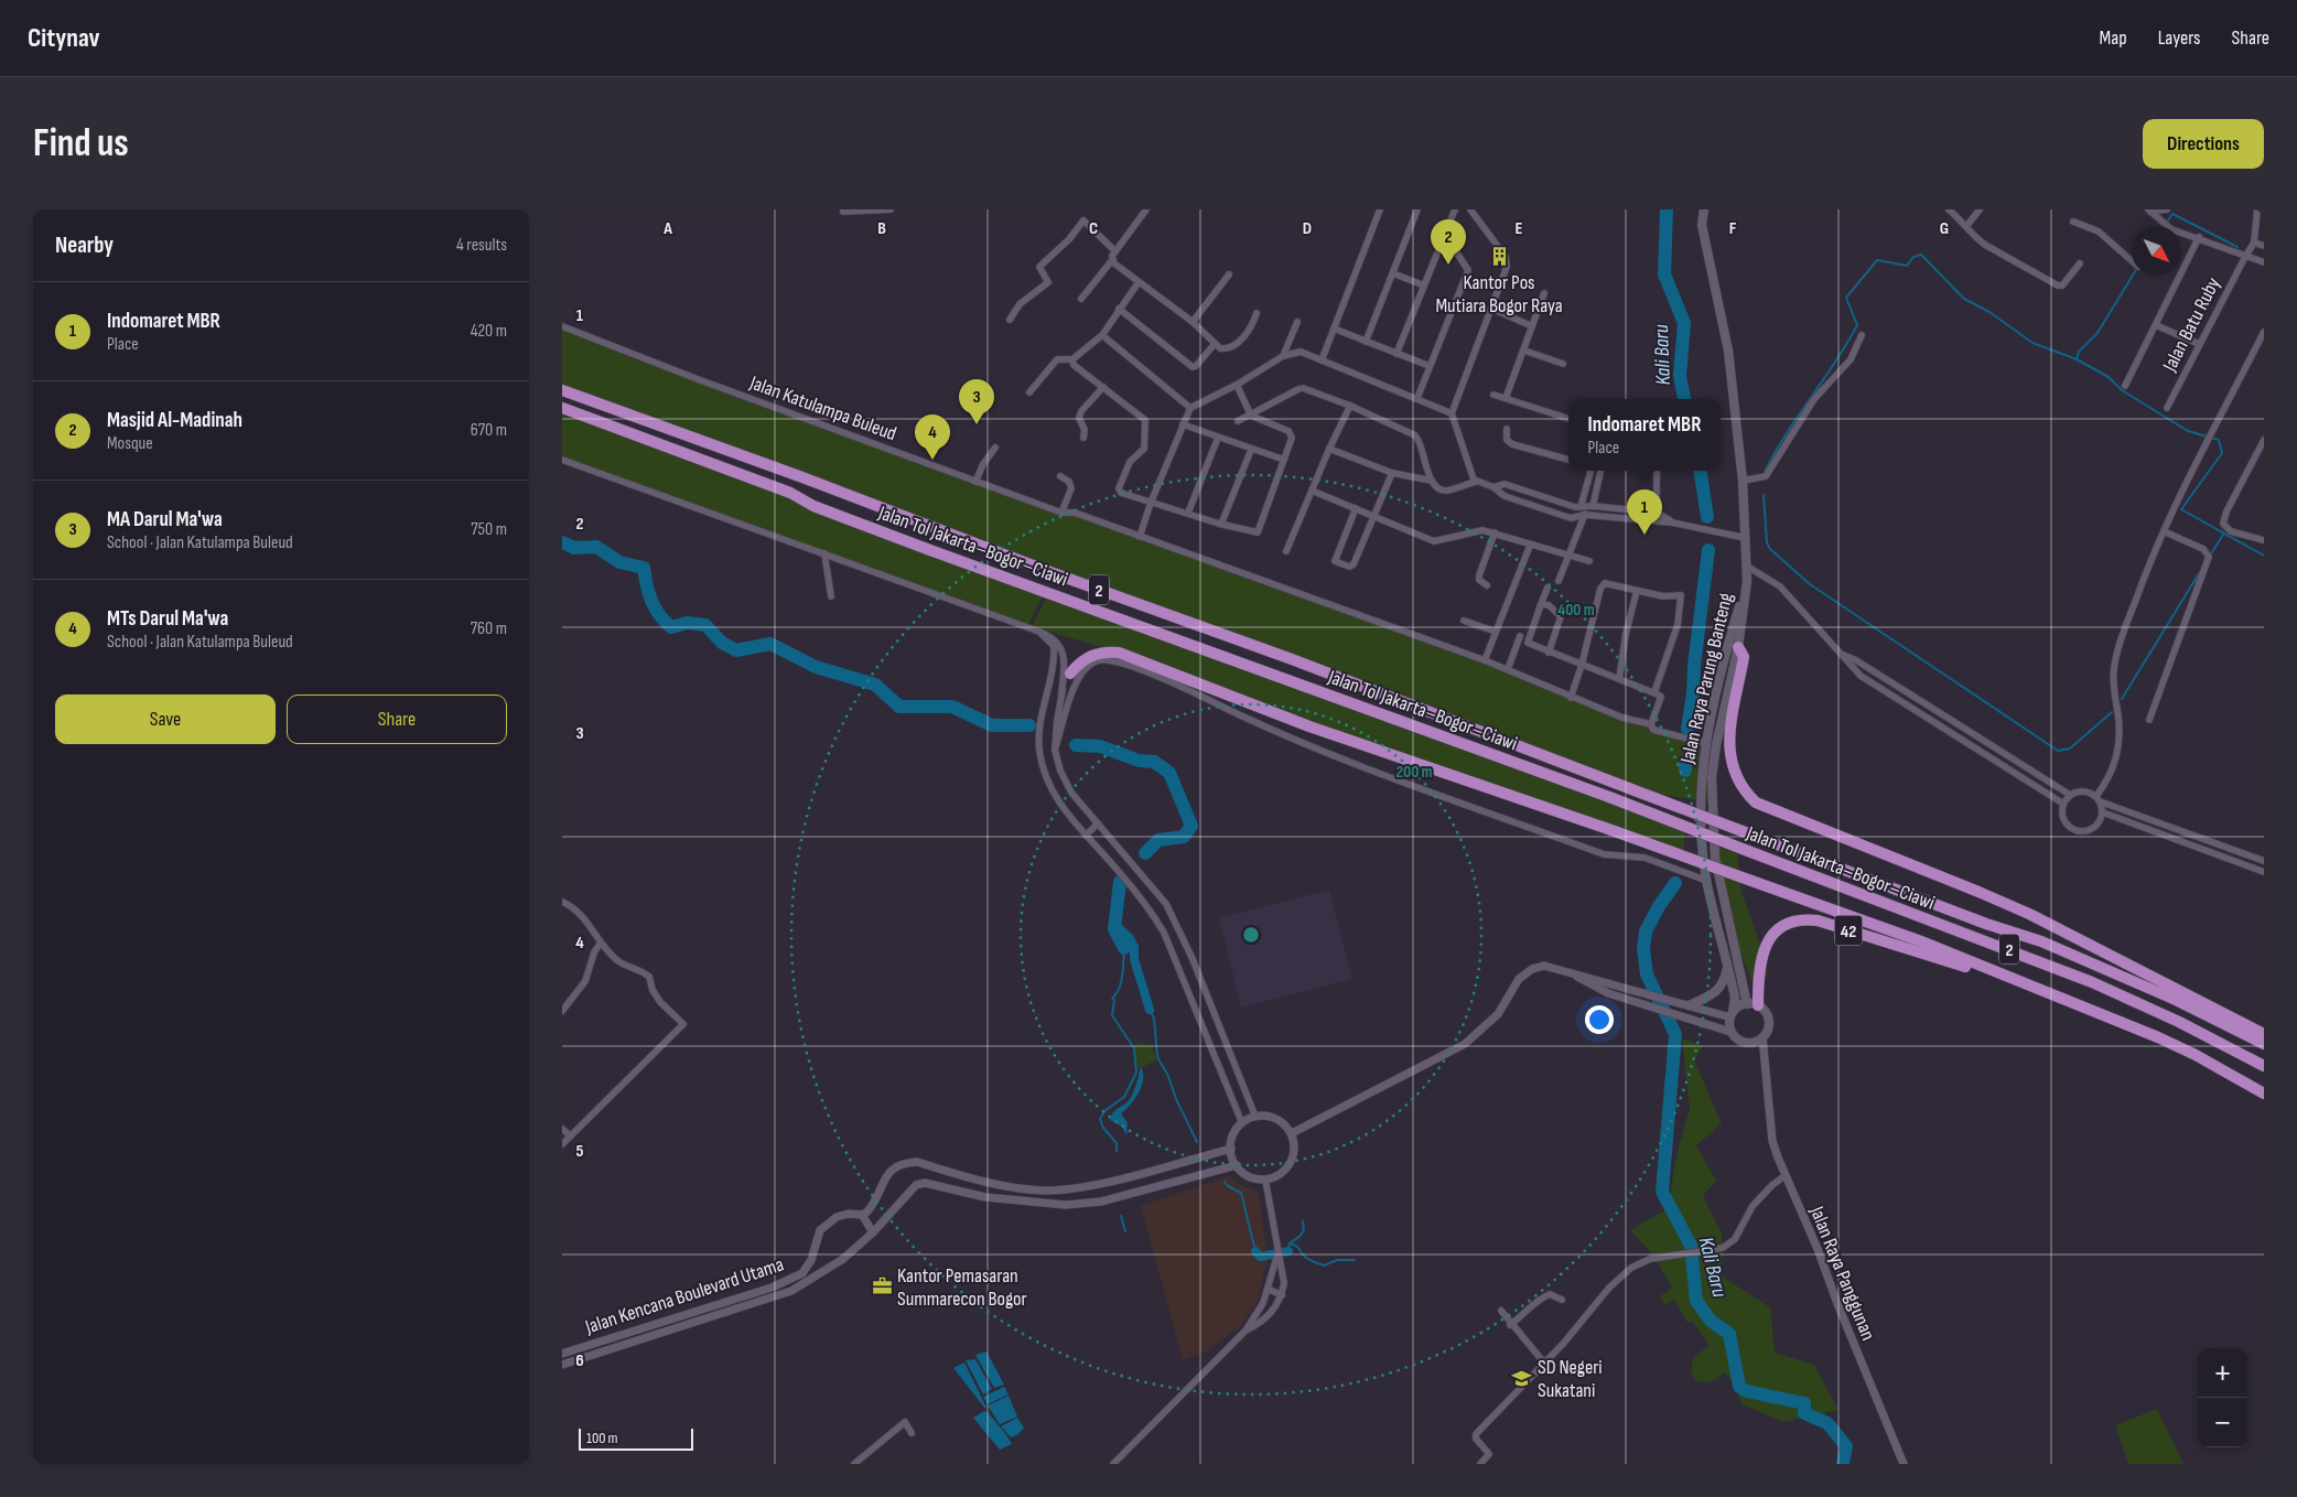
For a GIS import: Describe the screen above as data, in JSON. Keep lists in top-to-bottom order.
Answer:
{
  "streets": {
    "highway": ["Jalan Tol Jakarta–Bogor–Ciawi", "2", "42"],
    "main road": ["Jalan Raya Parung Banteng"],
    "street": [
      "Jalan Batu Ruby",
      "Jalan Katulampa Buleud",
      "Jalan Raya Panggunan",
      "Jalan Kencana Boulevard Utama"
    ]
  },
  "crossings": [
    ["Jalan Raya Parung Banteng", "42"],
    ["Jalan Raya Parung Banteng", "Jalan Raya Panggunan"],
    ["42", "Jalan Raya Panggunan"]
  ],
  "water": ["Kali Baru"],
  "places": {
    "building": ["Kantor Pos Mutiara Bogor Raya"],
    "office": ["Kantor Pemasaran Summarecon Bogor"],
    "school or university": ["SD Negeri Sukatani"]
  },
  "scale_bar": "100 m",
  "north": "bottom right",
  "page": {
    "header": "Citynav",
    "nav": ["Map", "Layers", "Share"],
    "buttons": [
      "Directions",
      ["Save", "Share"]
    ],
    "title": "Find us",
    "heading": ["Nearby", "4 results"],
    "pins": [
      "2",
      "3",
      "4",
      "1"
    ],
    "list": [
      {
        "mark": "1",
        "name": "Indomaret MBR",
        "note": "Place",
        "value": "420 m"
      },
      {
        "mark": "2",
        "name": "Masjid Al-Madinah",
        "note": "Mosque",
        "value": "670 m"
      },
      {
        "mark": "3",
        "name": "MA Darul Ma'wa",
        "note": "School · Jalan Katulampa Buleud",
        "value": "750 m"
      },
      {
        "mark": "4",
        "name": "MTs Darul Ma'wa",
        "note": "School · Jalan Katulampa Buleud",
        "value": "760 m"
      }
    ],
    "popup": ["Indomaret MBR", "Place"],
    "map_buttons": ["+", "−"],
    "scale": "100 m"
  },
  "grid": {
    "columns": [
      "A",
      "B",
      "C",
      "D",
      "E",
      "F",
      "G"
    ],
    "rows": [
      "1",
      "2",
      "3",
      "4",
      "5",
      "6"
    ]
  },
  "rings": ["400 m", "200 m"]
}
